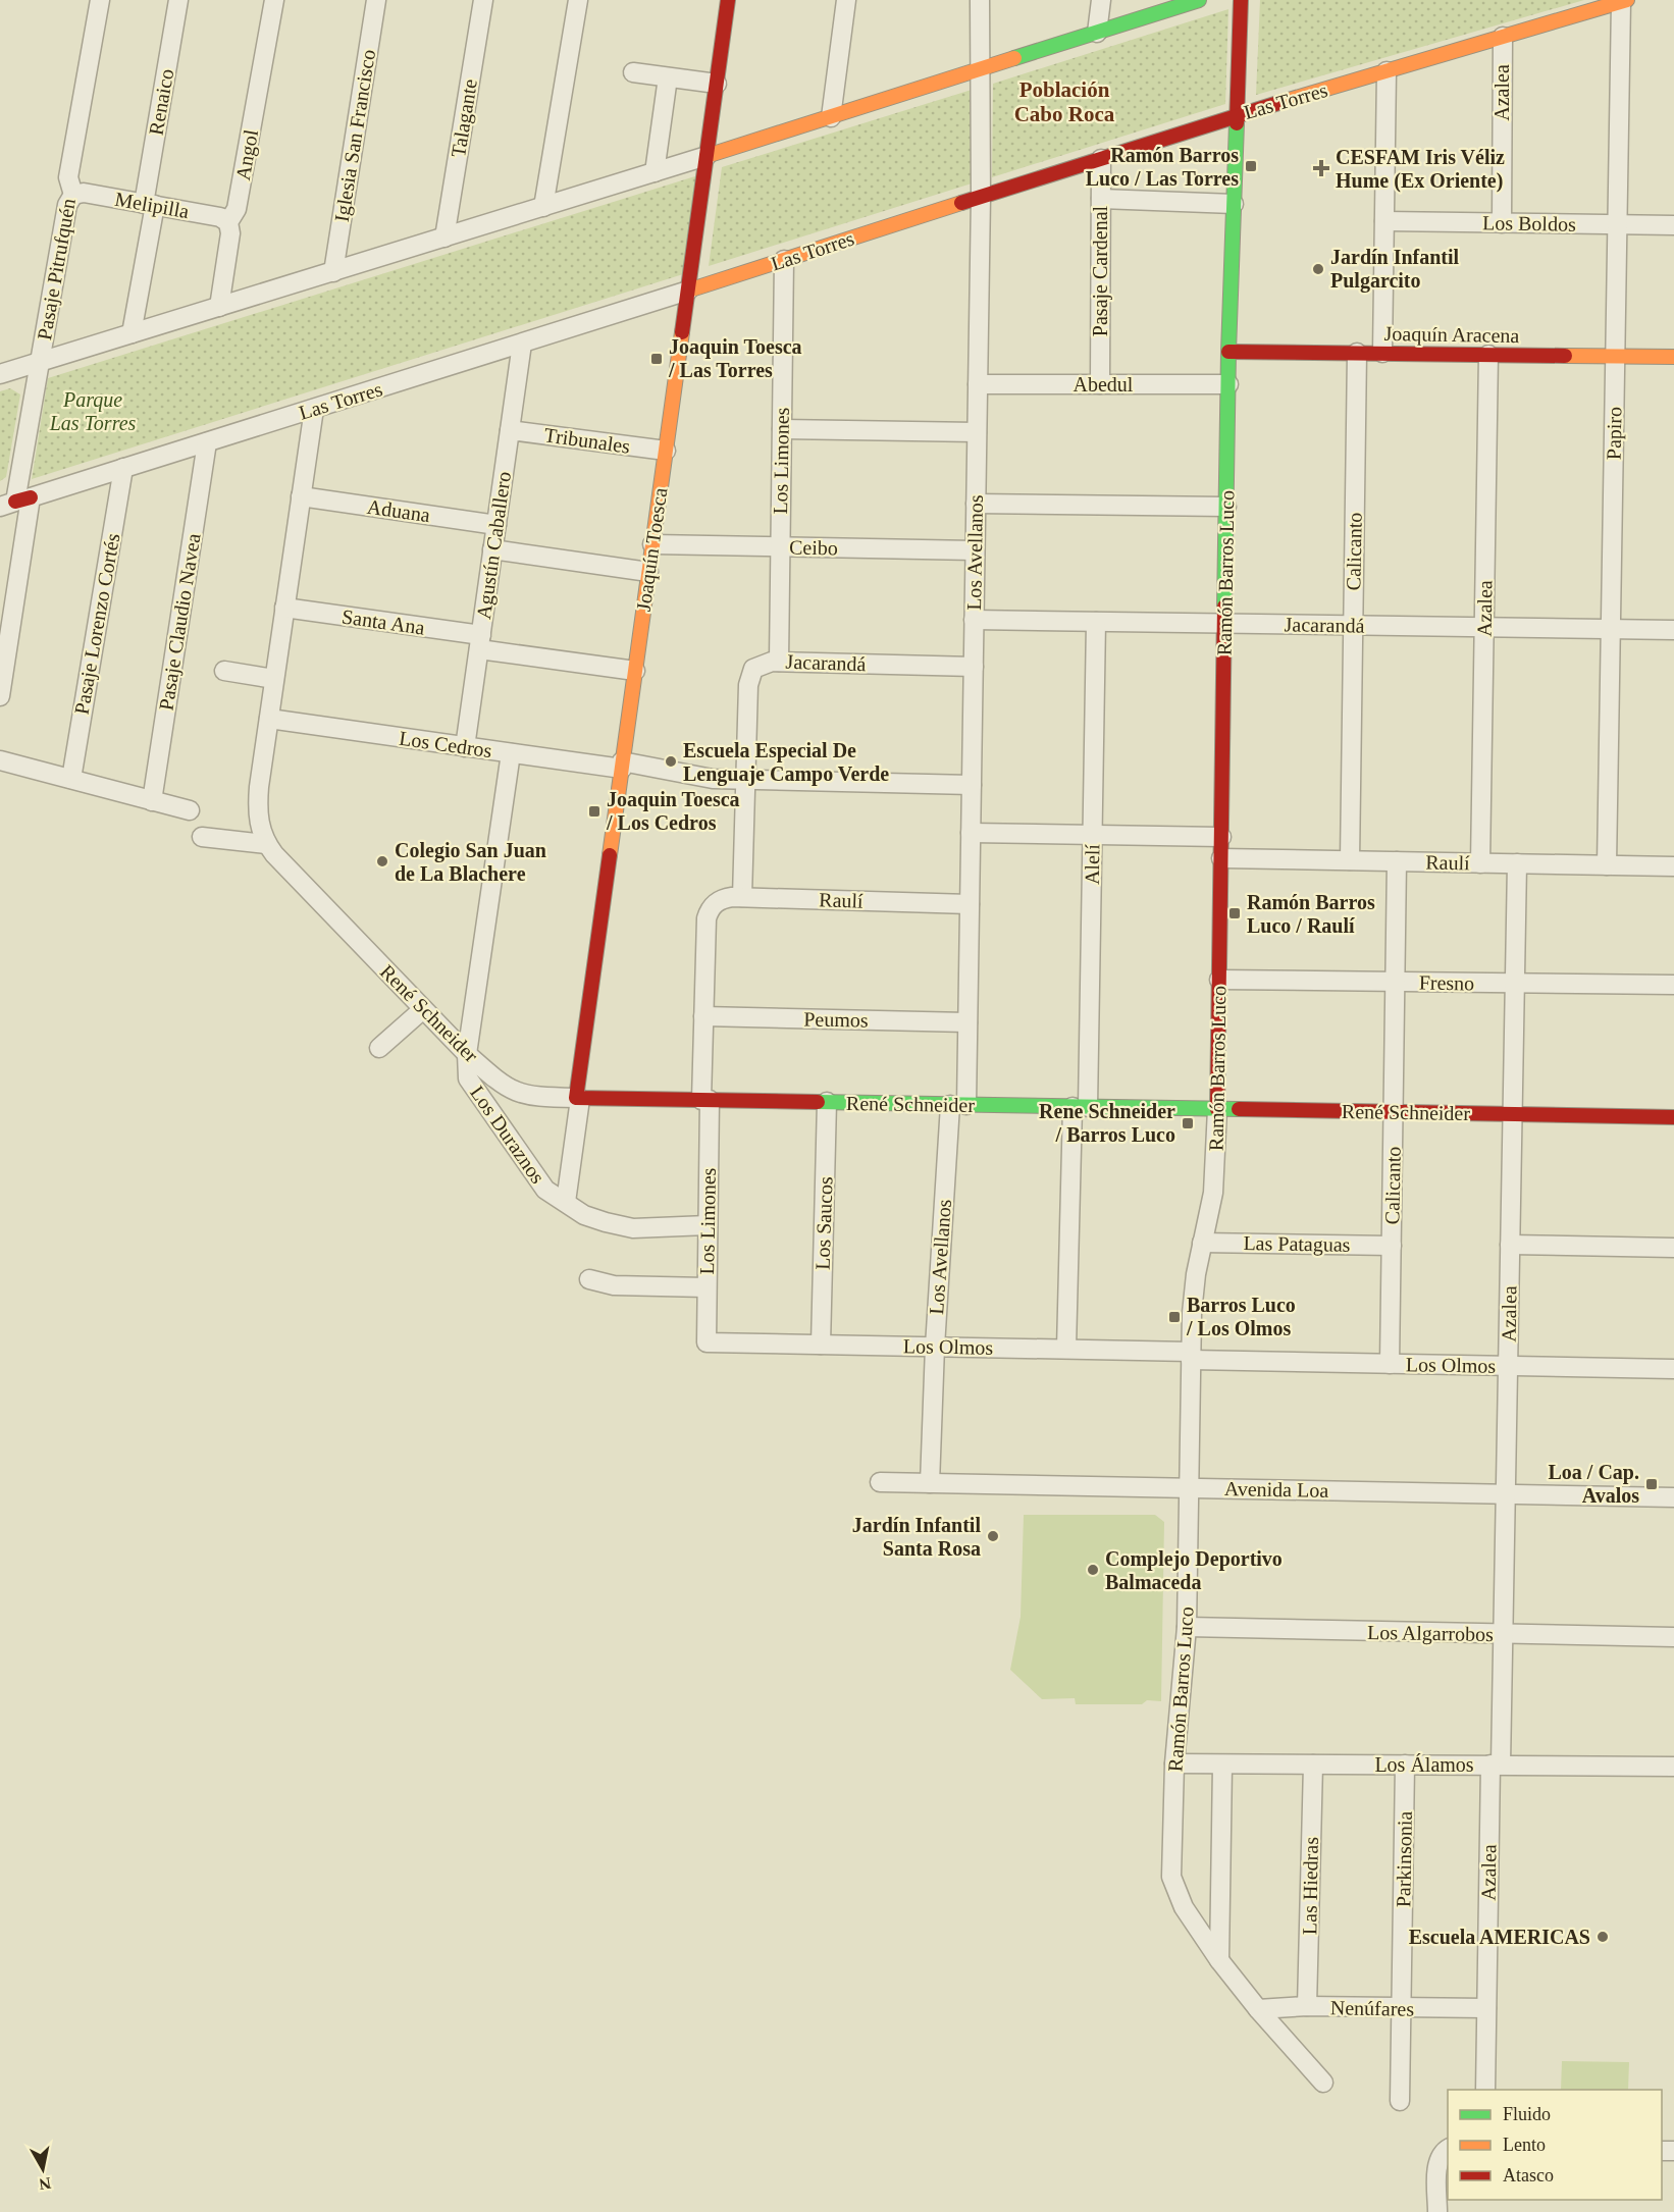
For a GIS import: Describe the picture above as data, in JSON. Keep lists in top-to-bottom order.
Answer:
{
  "streets": {
    "street": [
      "Azalea",
      "Las Torres",
      "Renaico",
      "Talagante",
      "Iglesia San Francisco",
      "Angol",
      "Melipilla",
      "Los Boldos",
      "Pasaje Pitrufquén",
      "Pasaje Cardenal",
      "Joaquín Aracena",
      "Abedul",
      "Papiro",
      "Tribunales",
      "Los Limones",
      "Aduana",
      "Agustín Caballero",
      "Ceibo",
      "Joaquín Toesca",
      "Calicanto",
      "Los Avellanos",
      "Ramón Barros Luco",
      "Pasaje Claudio Navea",
      "Santa Ana",
      "Pasaje Lorenzo Cortés",
      "Jacarandá",
      "Los Cedros",
      "Raulí",
      "Alelí",
      "Fresno",
      "René Schneider",
      "Peumos",
      "Los Duraznos",
      "Los Saucos",
      "Las Pataguas",
      "Los Olmos",
      "Avenida Loa",
      "Los Algarrobos",
      "Los Álamos",
      "Parkinsonia",
      "Las Hiedras",
      "Nenúfares"
    ]
  },
  "crossings": [
    ["Azalea", "Las Torres"],
    ["Azalea", "Los Boldos"],
    ["Azalea", "Joaquín Aracena"],
    ["Azalea", "Jacarandá"],
    ["Azalea", "Raulí"],
    ["Azalea", "Fresno"],
    ["Azalea", "René Schneider"],
    ["Azalea", "Los Olmos"],
    ["Azalea", "Avenida Loa"],
    ["Azalea", "Los Algarrobos"],
    ["Azalea", "Los Álamos"],
    ["Azalea", "Nenúfares"],
    ["Las Torres", "Pasaje Pitrufquén"],
    ["Las Torres", "Pasaje Cardenal"],
    ["Las Torres", "Papiro"],
    ["Las Torres", "Los Limones"],
    ["Las Torres", "Agustín Caballero"],
    ["Las Torres", "Joaquín Toesca"],
    ["Las Torres", "Los Avellanos"],
    ["Las Torres", "Ramón Barros Luco"],
    ["Las Torres", "Pasaje Claudio Navea"],
    ["Las Torres", "Pasaje Lorenzo Cortés"],
    ["Renaico", "Melipilla"],
    ["Angol", "Melipilla"],
    ["Melipilla", "Pasaje Pitrufquén"],
    ["Los Boldos", "Papiro"],
    ["Pasaje Cardenal", "Abedul"],
    ["Joaquín Aracena", "Papiro"],
    ["Joaquín Aracena", "Calicanto"],
    ["Joaquín Aracena", "Ramón Barros Luco"],
    ["Abedul", "Los Avellanos"],
    ["Abedul", "Ramón Barros Luco"],
    ["Papiro", "Jacarandá"],
    ["Papiro", "Raulí"],
    ["Tribunales", "Agustín Caballero"],
    ["Tribunales", "Joaquín Toesca"],
    ["Los Limones", "Ceibo"],
    ["Los Limones", "Jacarandá"],
    ["Los Limones", "Raulí"],
    ["Los Limones", "René Schneider"],
    ["Los Limones", "Peumos"],
    ["Los Limones", "Los Duraznos"],
    ["Los Limones", "Los Olmos"],
    ["Aduana", "Agustín Caballero"],
    ["Agustín Caballero", "Santa Ana"],
    ["Agustín Caballero", "Los Cedros"],
    ["Ceibo", "Joaquín Toesca"],
    ["Ceibo", "Los Avellanos"],
    ["Joaquín Toesca", "Santa Ana"],
    ["Joaquín Toesca", "Los Cedros"],
    ["Joaquín Toesca", "René Schneider"],
    ["Joaquín Toesca", "Los Duraznos"],
    ["Calicanto", "Jacarandá"],
    ["Calicanto", "Raulí"],
    ["Calicanto", "Fresno"],
    ["Calicanto", "René Schneider"],
    ["Calicanto", "Las Pataguas"],
    ["Calicanto", "Los Olmos"],
    ["Los Avellanos", "Jacarandá"],
    ["Los Avellanos", "Los Cedros"],
    ["Los Avellanos", "Raulí"],
    ["Los Avellanos", "René Schneider"],
    ["Los Avellanos", "Peumos"],
    ["Los Avellanos", "Los Olmos"],
    ["Los Avellanos", "Avenida Loa"],
    ["Ramón Barros Luco", "Jacarandá"],
    ["Ramón Barros Luco", "Raulí"],
    ["Ramón Barros Luco", "Fresno"],
    ["Ramón Barros Luco", "René Schneider"],
    ["Ramón Barros Luco", "Las Pataguas"],
    ["Ramón Barros Luco", "Los Olmos"],
    ["Ramón Barros Luco", "Avenida Loa"],
    ["Ramón Barros Luco", "Los Algarrobos"],
    ["Ramón Barros Luco", "Los Álamos"],
    ["Ramón Barros Luco", "Nenúfares"],
    ["Jacarandá", "Los Cedros"],
    ["Jacarandá", "Alelí"],
    ["Alelí", "René Schneider"],
    ["Alelí", "Los Olmos"],
    ["René Schneider", "Los Duraznos"],
    ["René Schneider", "Los Saucos"],
    ["Los Saucos", "Los Olmos"],
    ["Los Álamos", "Parkinsonia"],
    ["Los Álamos", "Las Hiedras"],
    ["Parkinsonia", "Nenúfares"],
    ["Las Hiedras", "Nenúfares"]
  ],
  "districts": ["Población Cabo Roca"],
  "parks": ["Parque Las Torres"],
  "places": {
    "transit": [
      "Ramón Barros Luco / Las Torres",
      "Joaquin Toesca / Las Torres",
      "Joaquin Toesca / Los Cedros",
      "Ramón Barros Luco / Raulí",
      "Rene Schneider / Barros Luco",
      "Barros Luco / Los Olmos",
      "Loa / Cap. Avalos"
    ],
    "health": ["CESFAM Iris Véliz Hume (Ex Oriente)"],
    "other": [
      "Jardín Infantil Pulgarcito",
      "Escuela Especial De Lenguaje Campo Verde",
      "Colegio San Juan de La Blachere",
      "Jardín Infantil Santa Rosa",
      "Complejo Deportivo Balmaceda",
      "Escuela AMERICAS"
    ]
  },
  "legend": ["Fluido", "Lento", "Atasco"],
  "north": "bottom"
}
